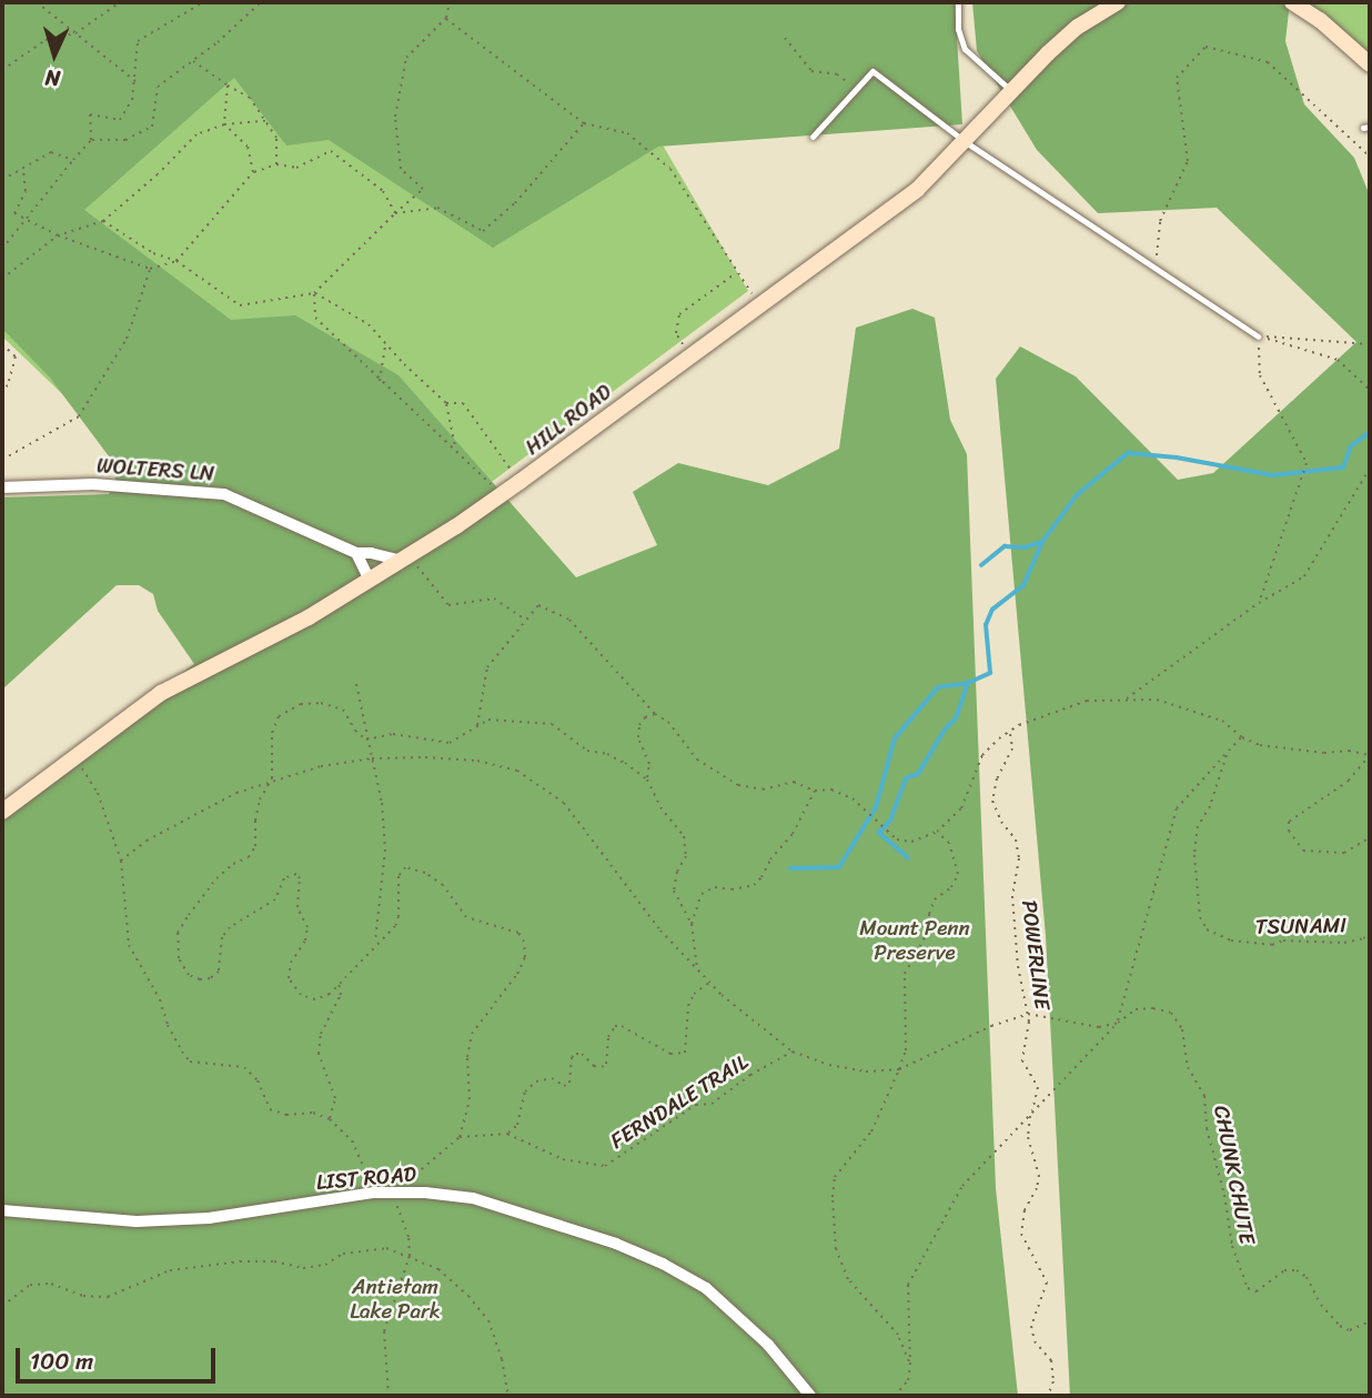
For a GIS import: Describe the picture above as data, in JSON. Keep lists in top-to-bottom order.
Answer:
{
  "streets": {
    "street": ["HILL ROAD", "WOLTERS LN", "LIST ROAD"],
    "path": [
      "TSUNAMI",
      "POWERLINE",
      "FERNDALE TRAIL",
      "CHUNK CHUTE"
    ]
  },
  "crossings": [
    ["HILL ROAD", "WOLTERS LN"],
    ["POWERLINE", "CHUNK CHUTE"]
  ],
  "parks": ["Mount Penn Preserve", "Antietam Lake Park"],
  "scale_bar": "100 m",
  "north": "bottom"
}
